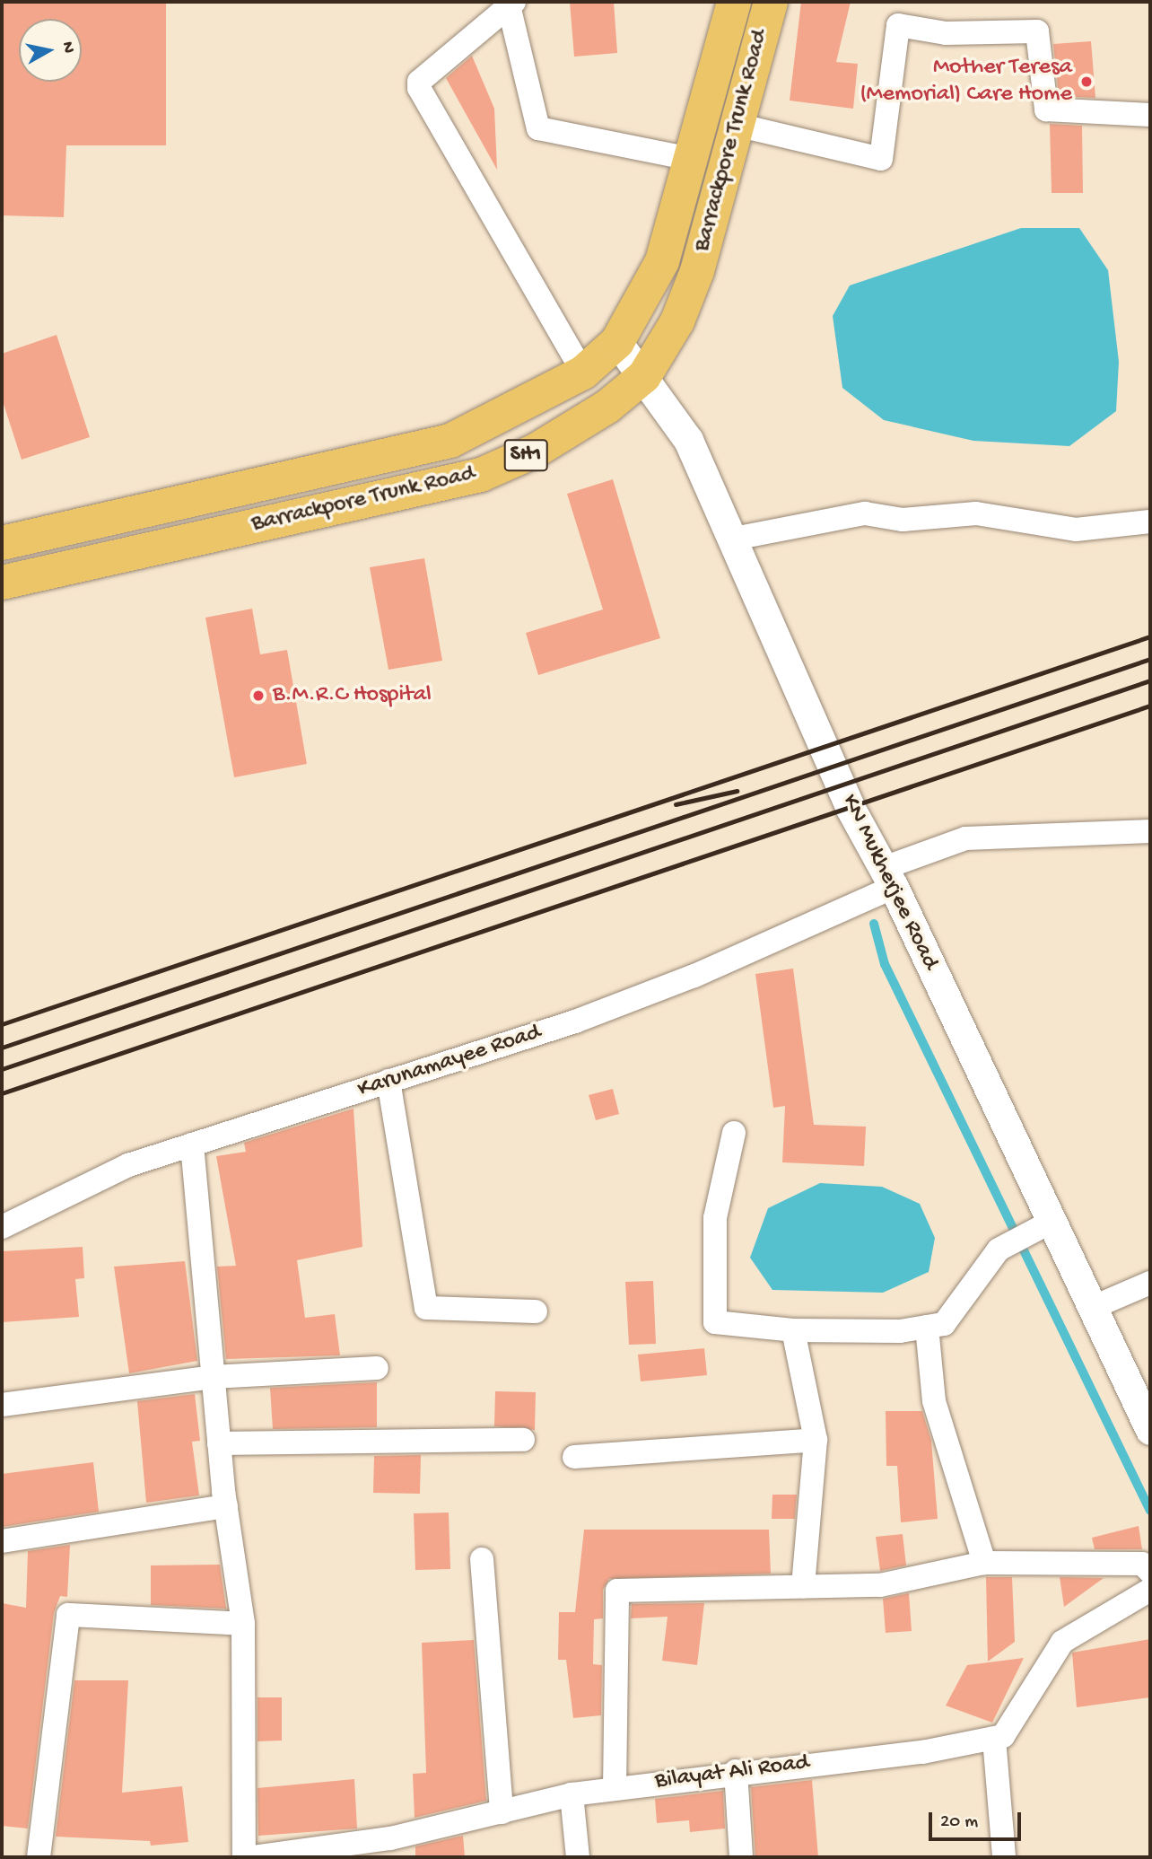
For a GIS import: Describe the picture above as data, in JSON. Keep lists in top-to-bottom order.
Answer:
{
  "streets": {
    "main road": ["Barrackpore Trunk Road", "SH1"],
    "street": ["KN Mukherjee Road", "Karunamayee Road", "Bilayat Ali Road"]
  },
  "crossings": [
    ["Barrackpore Trunk Road", "KN Mukherjee Road"],
    ["KN Mukherjee Road", "Karunamayee Road"]
  ],
  "places": ["Mother Teresa (Memorial) Care Home", "B.M.R.C Hospital"],
  "scale_bar": "20 m",
  "north": "right"
}
